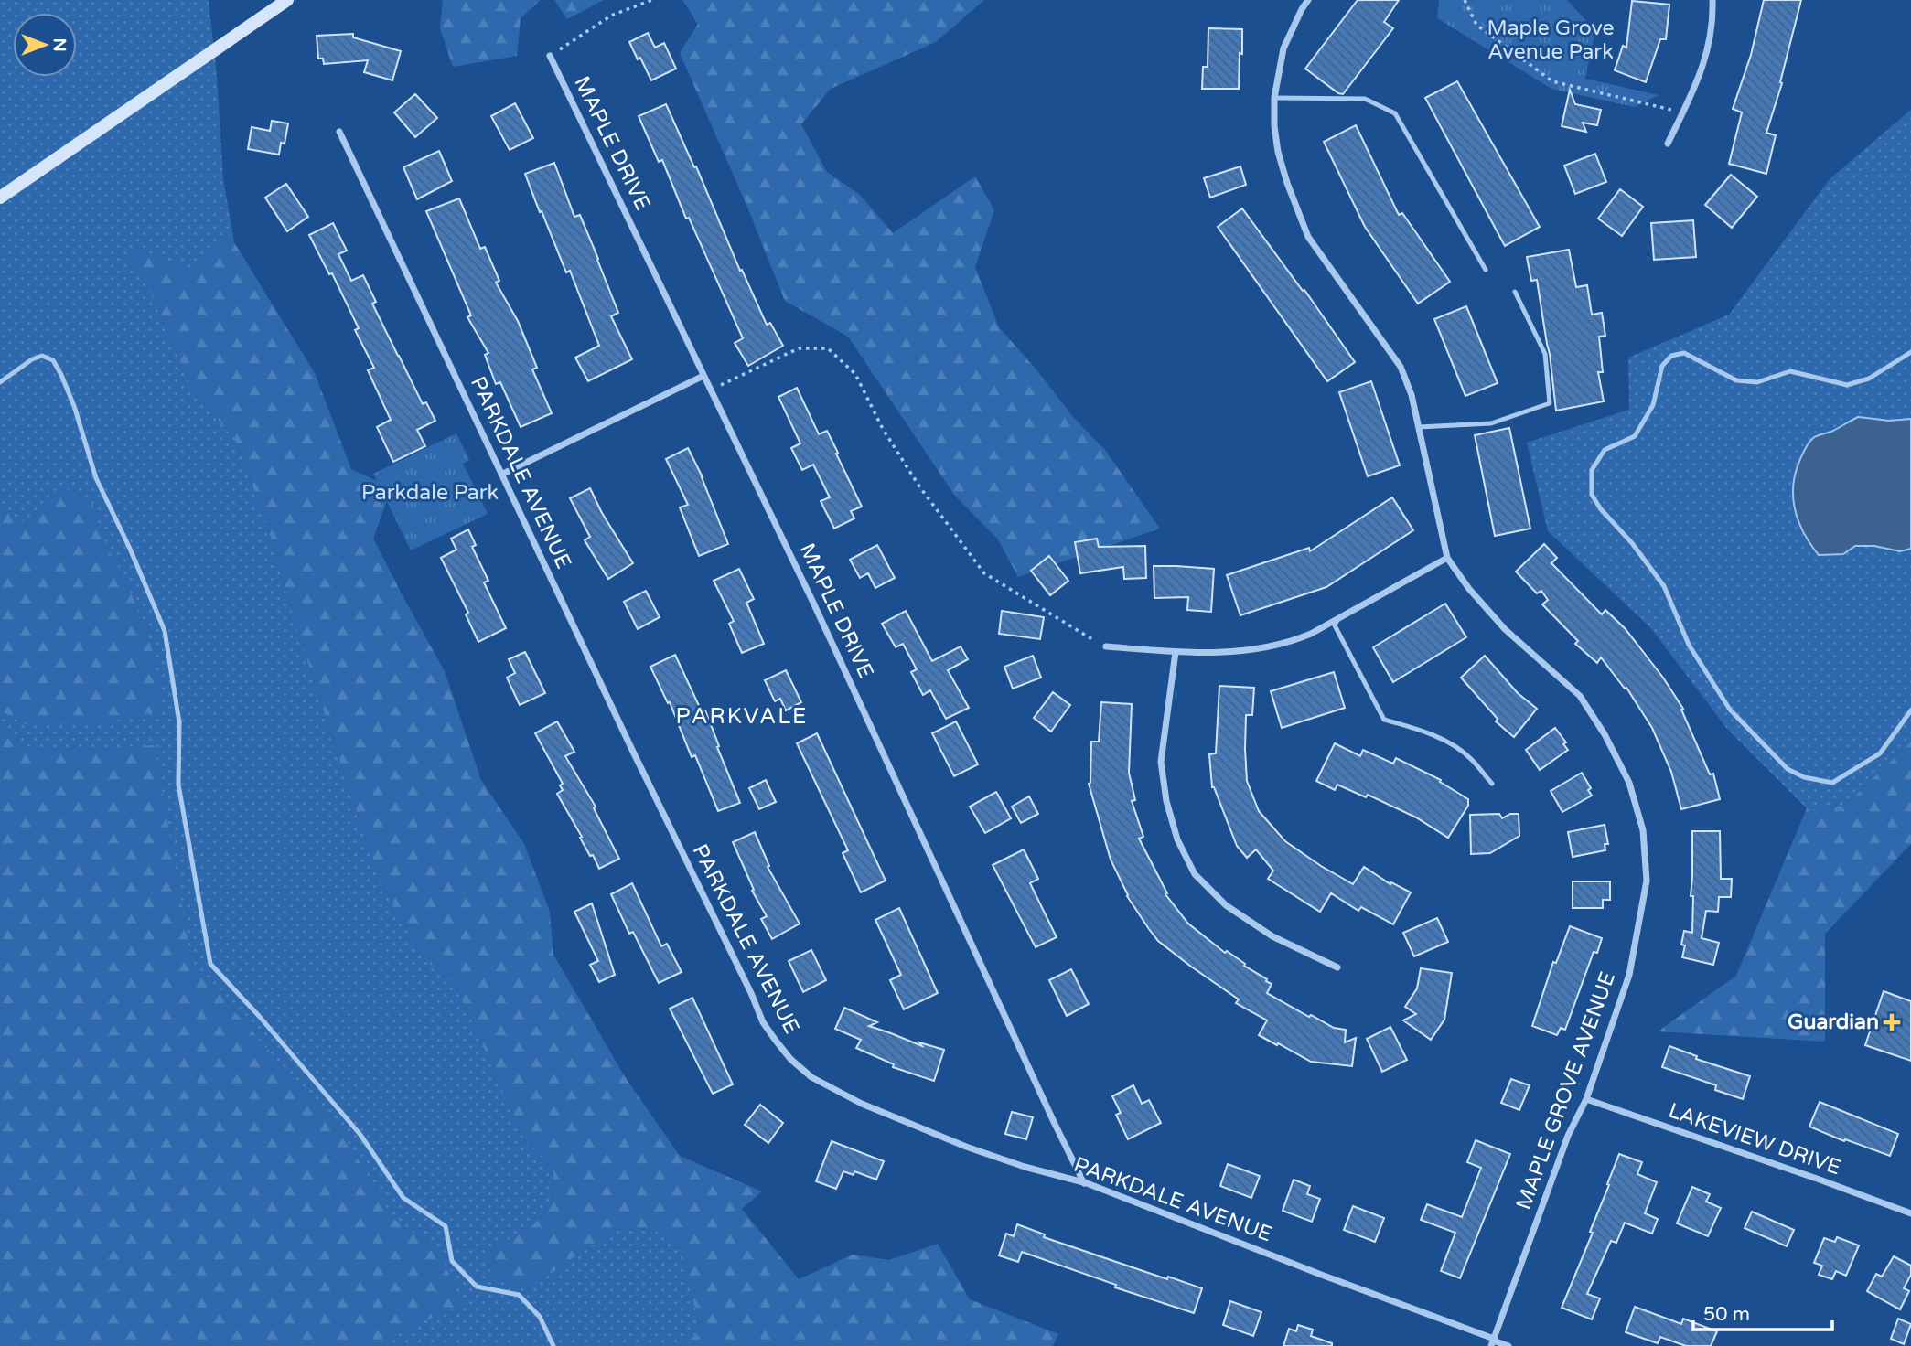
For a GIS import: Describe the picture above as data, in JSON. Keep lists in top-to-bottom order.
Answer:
{
  "streets": {
    "street": [
      "MAPLE DRIVE",
      "PARKDALE AVENUE",
      "MAPLE GROVE AVENUE",
      "LAKEVIEW DRIVE"
    ]
  },
  "crossings": [
    ["MAPLE DRIVE", "PARKDALE AVENUE"],
    ["PARKDALE AVENUE", "MAPLE GROVE AVENUE"],
    ["MAPLE GROVE AVENUE", "LAKEVIEW DRIVE"]
  ],
  "districts": ["PARKVALE"],
  "parks": ["Maple Grove Avenue Park", "Parkdale Park"],
  "places": {
    "health": ["Guardian"]
  },
  "scale_bar": "50 m",
  "north": "right"
}
